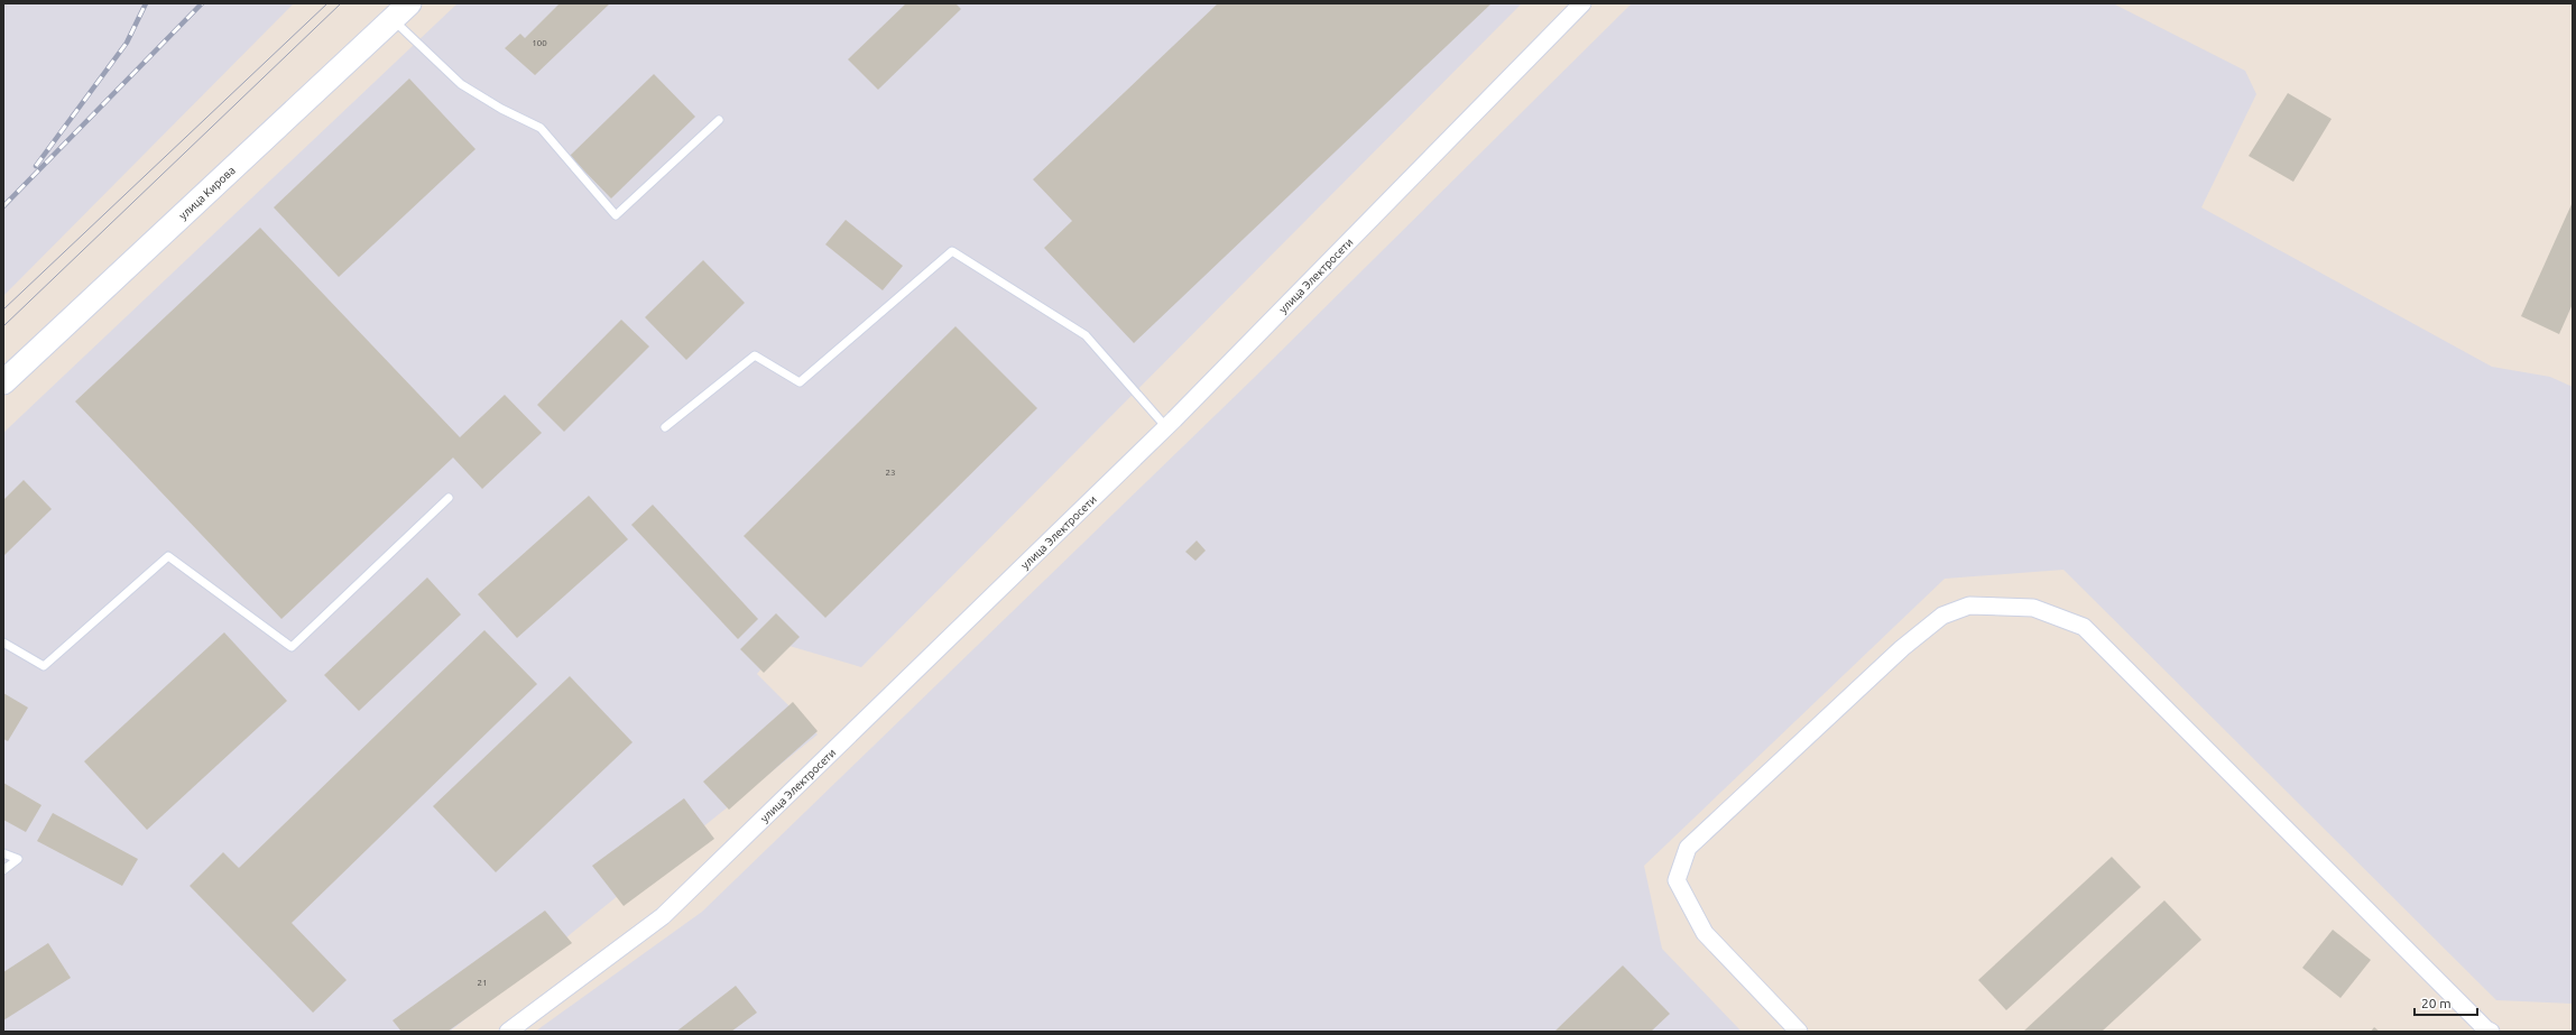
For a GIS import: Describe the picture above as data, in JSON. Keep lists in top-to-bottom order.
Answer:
{
  "streets": {
    "main road": ["улица Кирова"],
    "street": ["улица Электросети"]
  },
  "house_numbers": ["100", "23", "21"],
  "scale_bar": "20 m"
}
